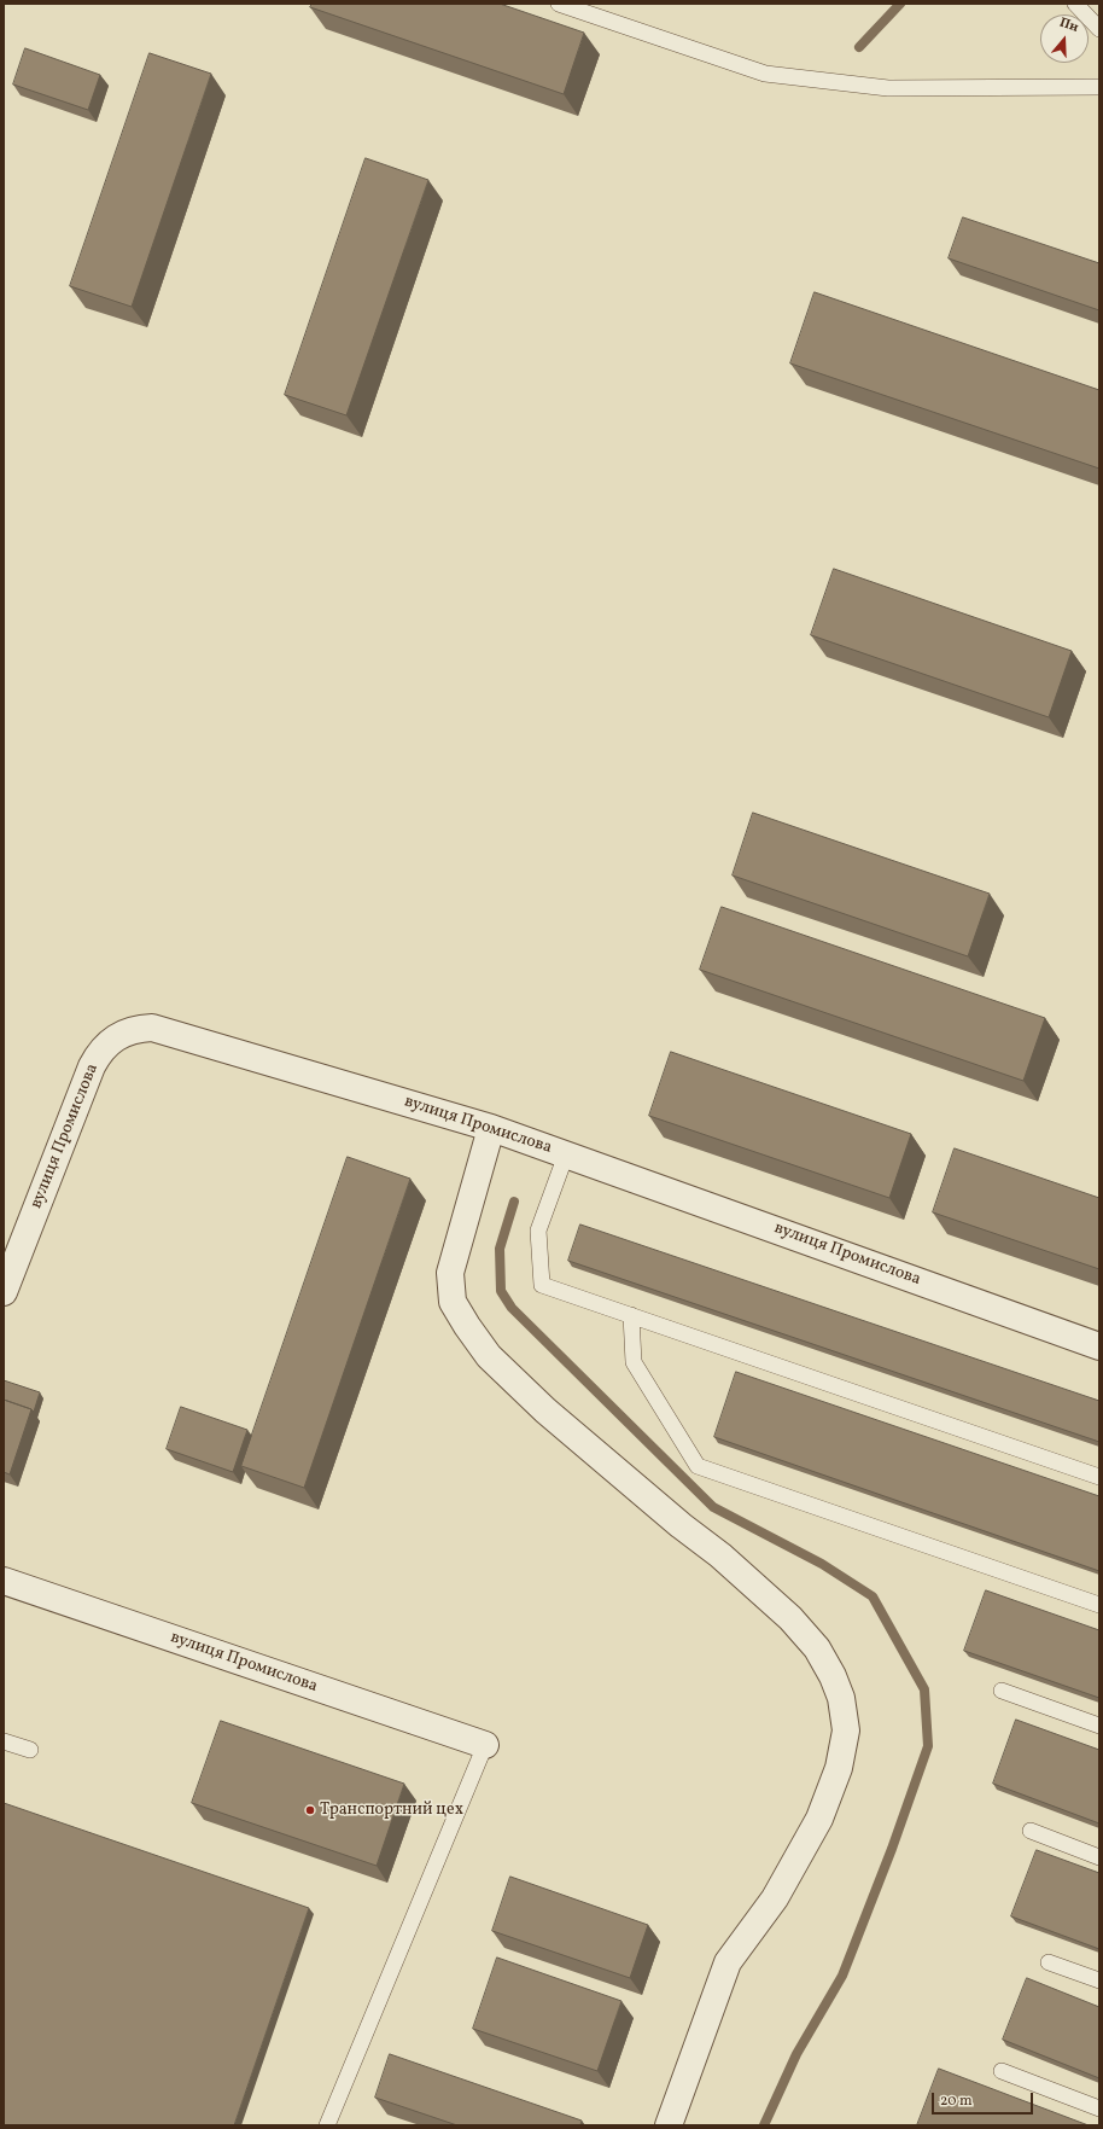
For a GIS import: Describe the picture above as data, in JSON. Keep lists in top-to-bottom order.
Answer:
{
  "streets": {
    "street": ["вулиця Промислова"]
  },
  "places": ["Транспортний цех"],
  "scale_bar": "20 m",
  "north": "top"
}
